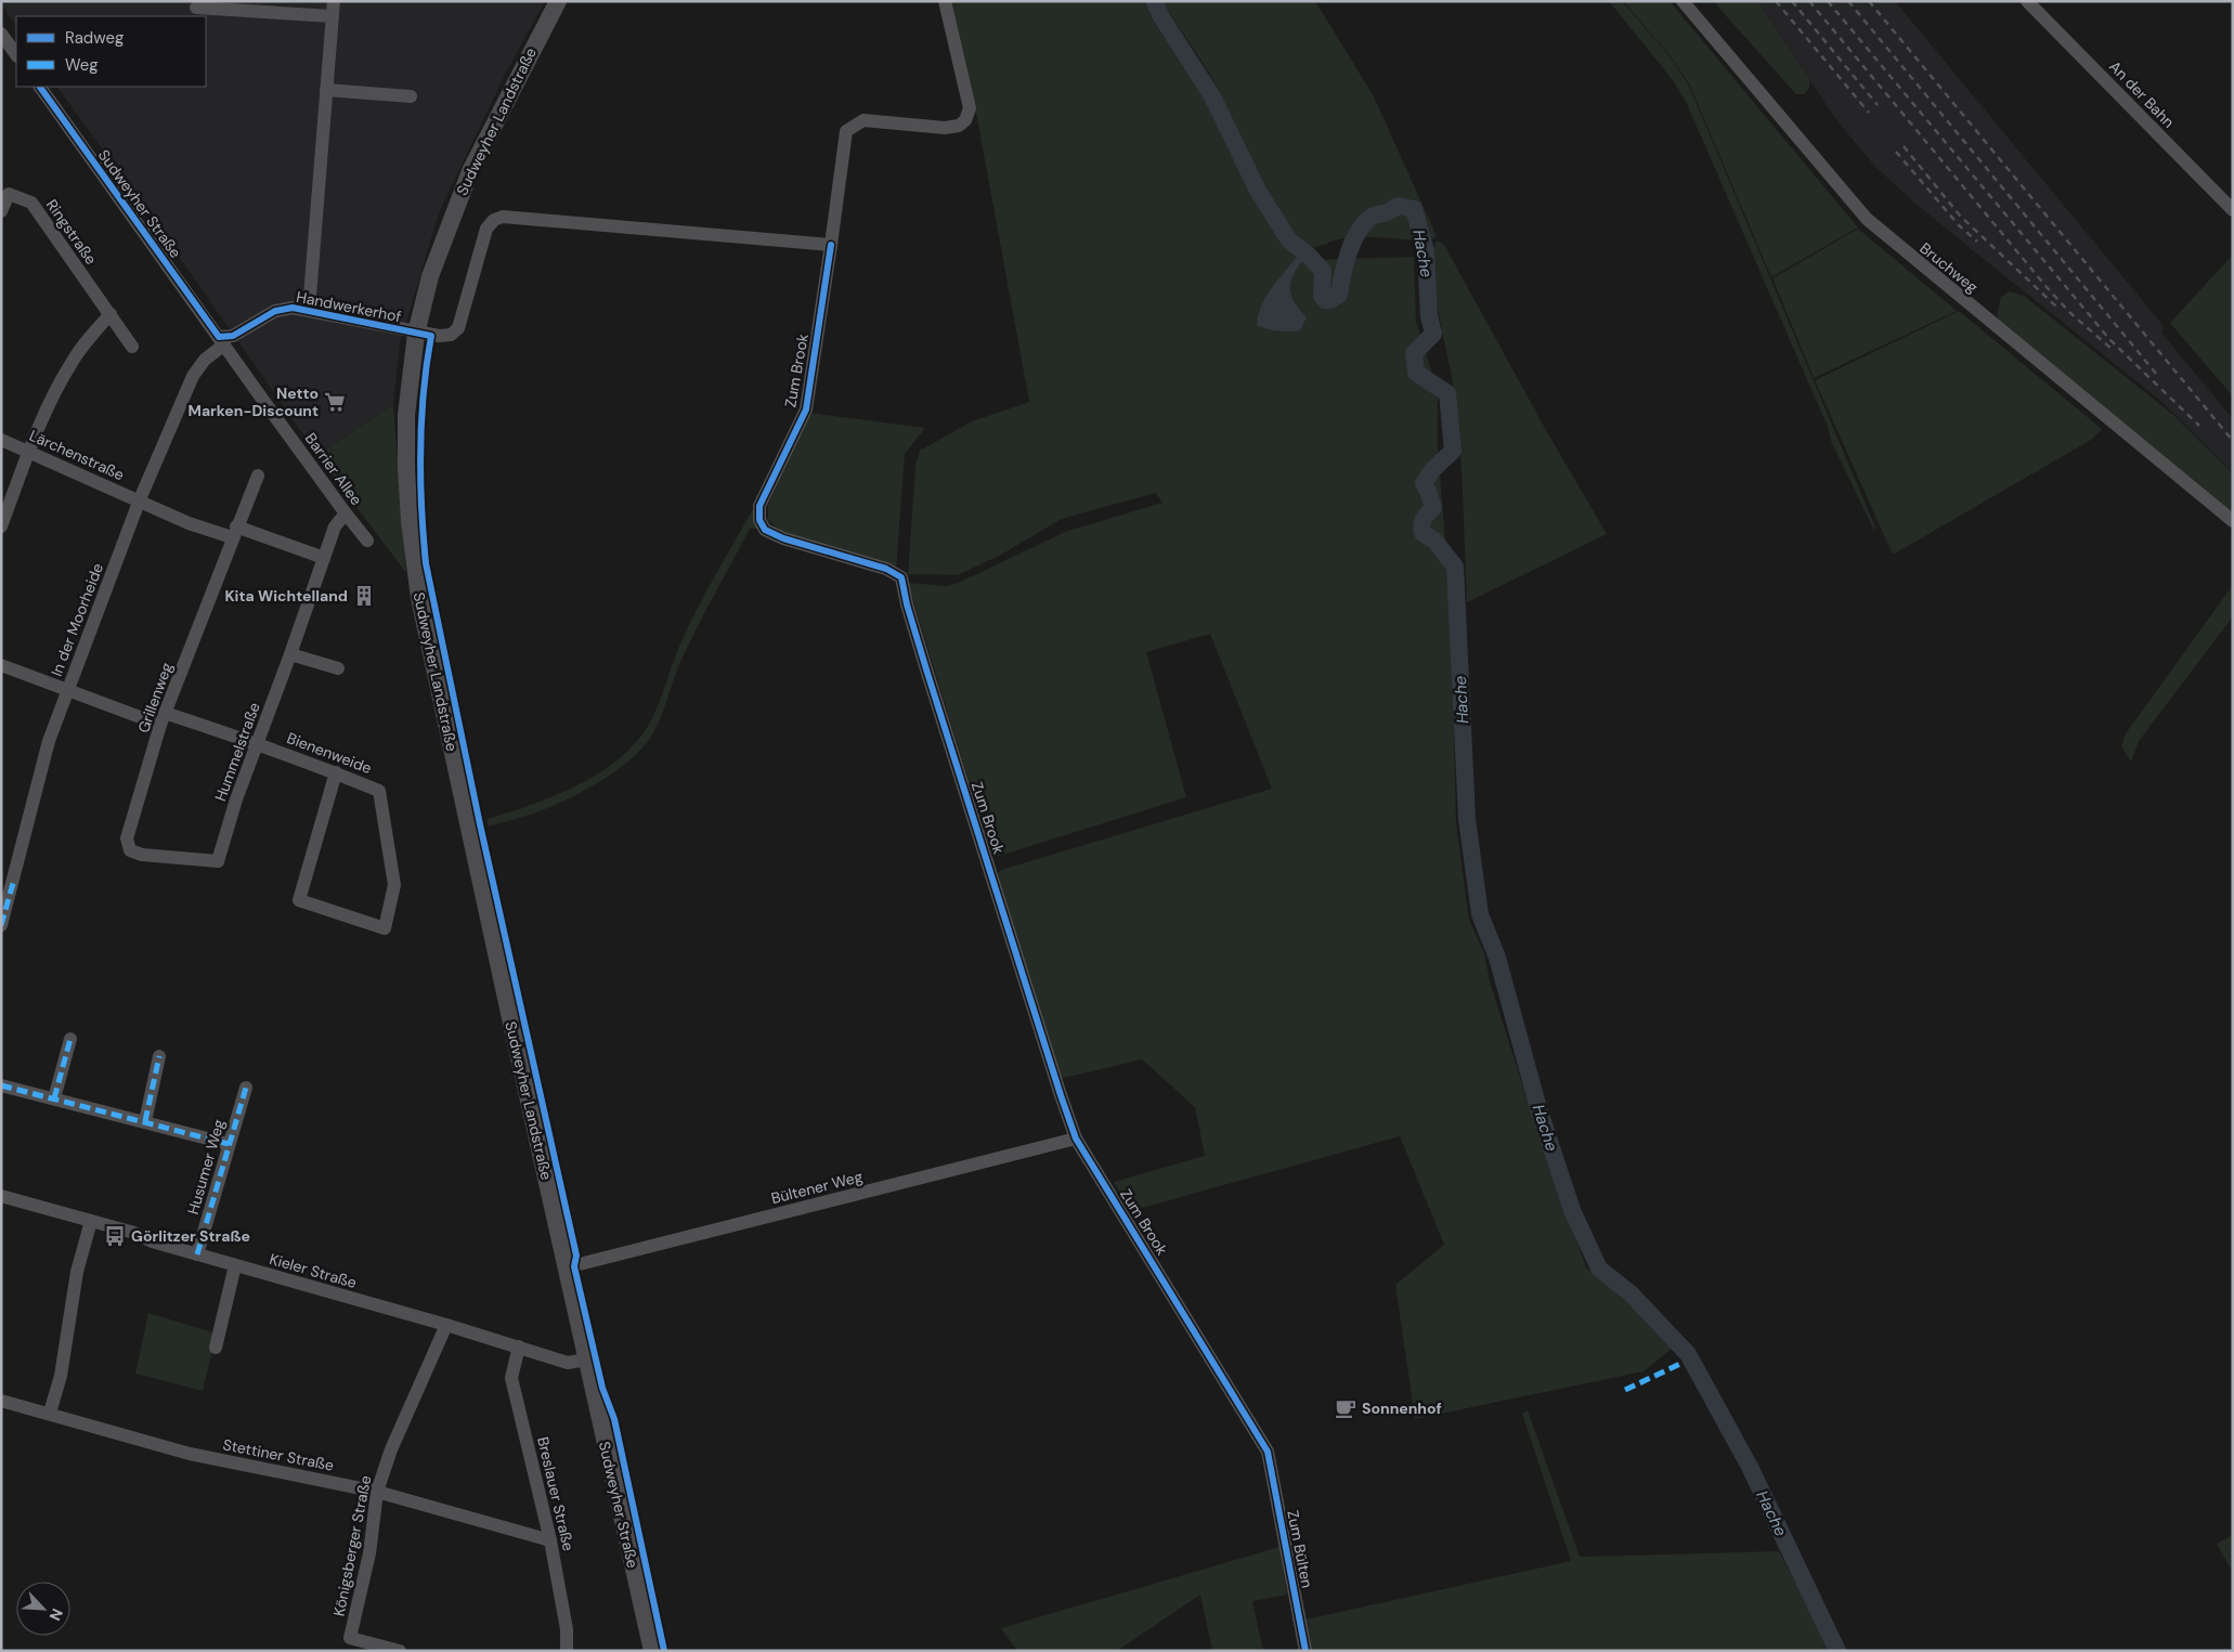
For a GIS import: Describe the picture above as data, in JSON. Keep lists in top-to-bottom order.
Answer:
{
  "streets": {
    "main road": ["Sudweyher Landstraße", "Sudweyher Straße"],
    "street": [
      "An der Bahn",
      "Ringstraße",
      "Bruchweg",
      "Handwerkerhof",
      "Zum Brook",
      "Lärchenstraße",
      "Barrier Allee",
      "In der Moorheide",
      "Grillenweg",
      "Hummelstraße",
      "Bienenweide",
      "Husumer Weg",
      "Bültener Weg",
      "Kieler Straße",
      "Stettiner Straße",
      "Breslauer Straße",
      "Königsberger Straße",
      "Zum Bülten"
    ]
  },
  "crossings": [
    ["Sudweyher Landstraße", "Sudweyher Straße"],
    ["Sudweyher Landstraße", "Handwerkerhof"],
    ["Sudweyher Landstraße", "Bültener Weg"],
    ["Sudweyher Landstraße", "Kieler Straße"],
    ["Sudweyher Straße", "Handwerkerhof"],
    ["Sudweyher Straße", "Barrier Allee"],
    ["Sudweyher Straße", "In der Moorheide"],
    ["Sudweyher Straße", "Kieler Straße"],
    ["Handwerkerhof", "Barrier Allee"],
    ["Handwerkerhof", "In der Moorheide"],
    ["Zum Brook", "Bültener Weg"],
    ["Zum Brook", "Zum Bülten"],
    ["Lärchenstraße", "In der Moorheide"],
    ["Lärchenstraße", "Grillenweg"],
    ["Lärchenstraße", "Hummelstraße"],
    ["Barrier Allee", "In der Moorheide"],
    ["Barrier Allee", "Hummelstraße"],
    ["In der Moorheide", "Bienenweide"],
    ["Grillenweg", "Hummelstraße"],
    ["Grillenweg", "Bienenweide"],
    ["Hummelstraße", "Bienenweide"],
    ["Husumer Weg", "Kieler Straße"],
    ["Kieler Straße", "Breslauer Straße"],
    ["Kieler Straße", "Königsberger Straße"],
    ["Stettiner Straße", "Breslauer Straße"],
    ["Stettiner Straße", "Königsberger Straße"]
  ],
  "water": ["Hache"],
  "places": {
    "supermarket": ["Netto Marken-Discount"],
    "building": ["Kita Wichtelland"],
    "bus stop": ["Görlitzer Straße"],
    "cafe": ["Sonnenhof"]
  },
  "legend": ["Radweg", "Weg"],
  "north": "bottom right"
}
